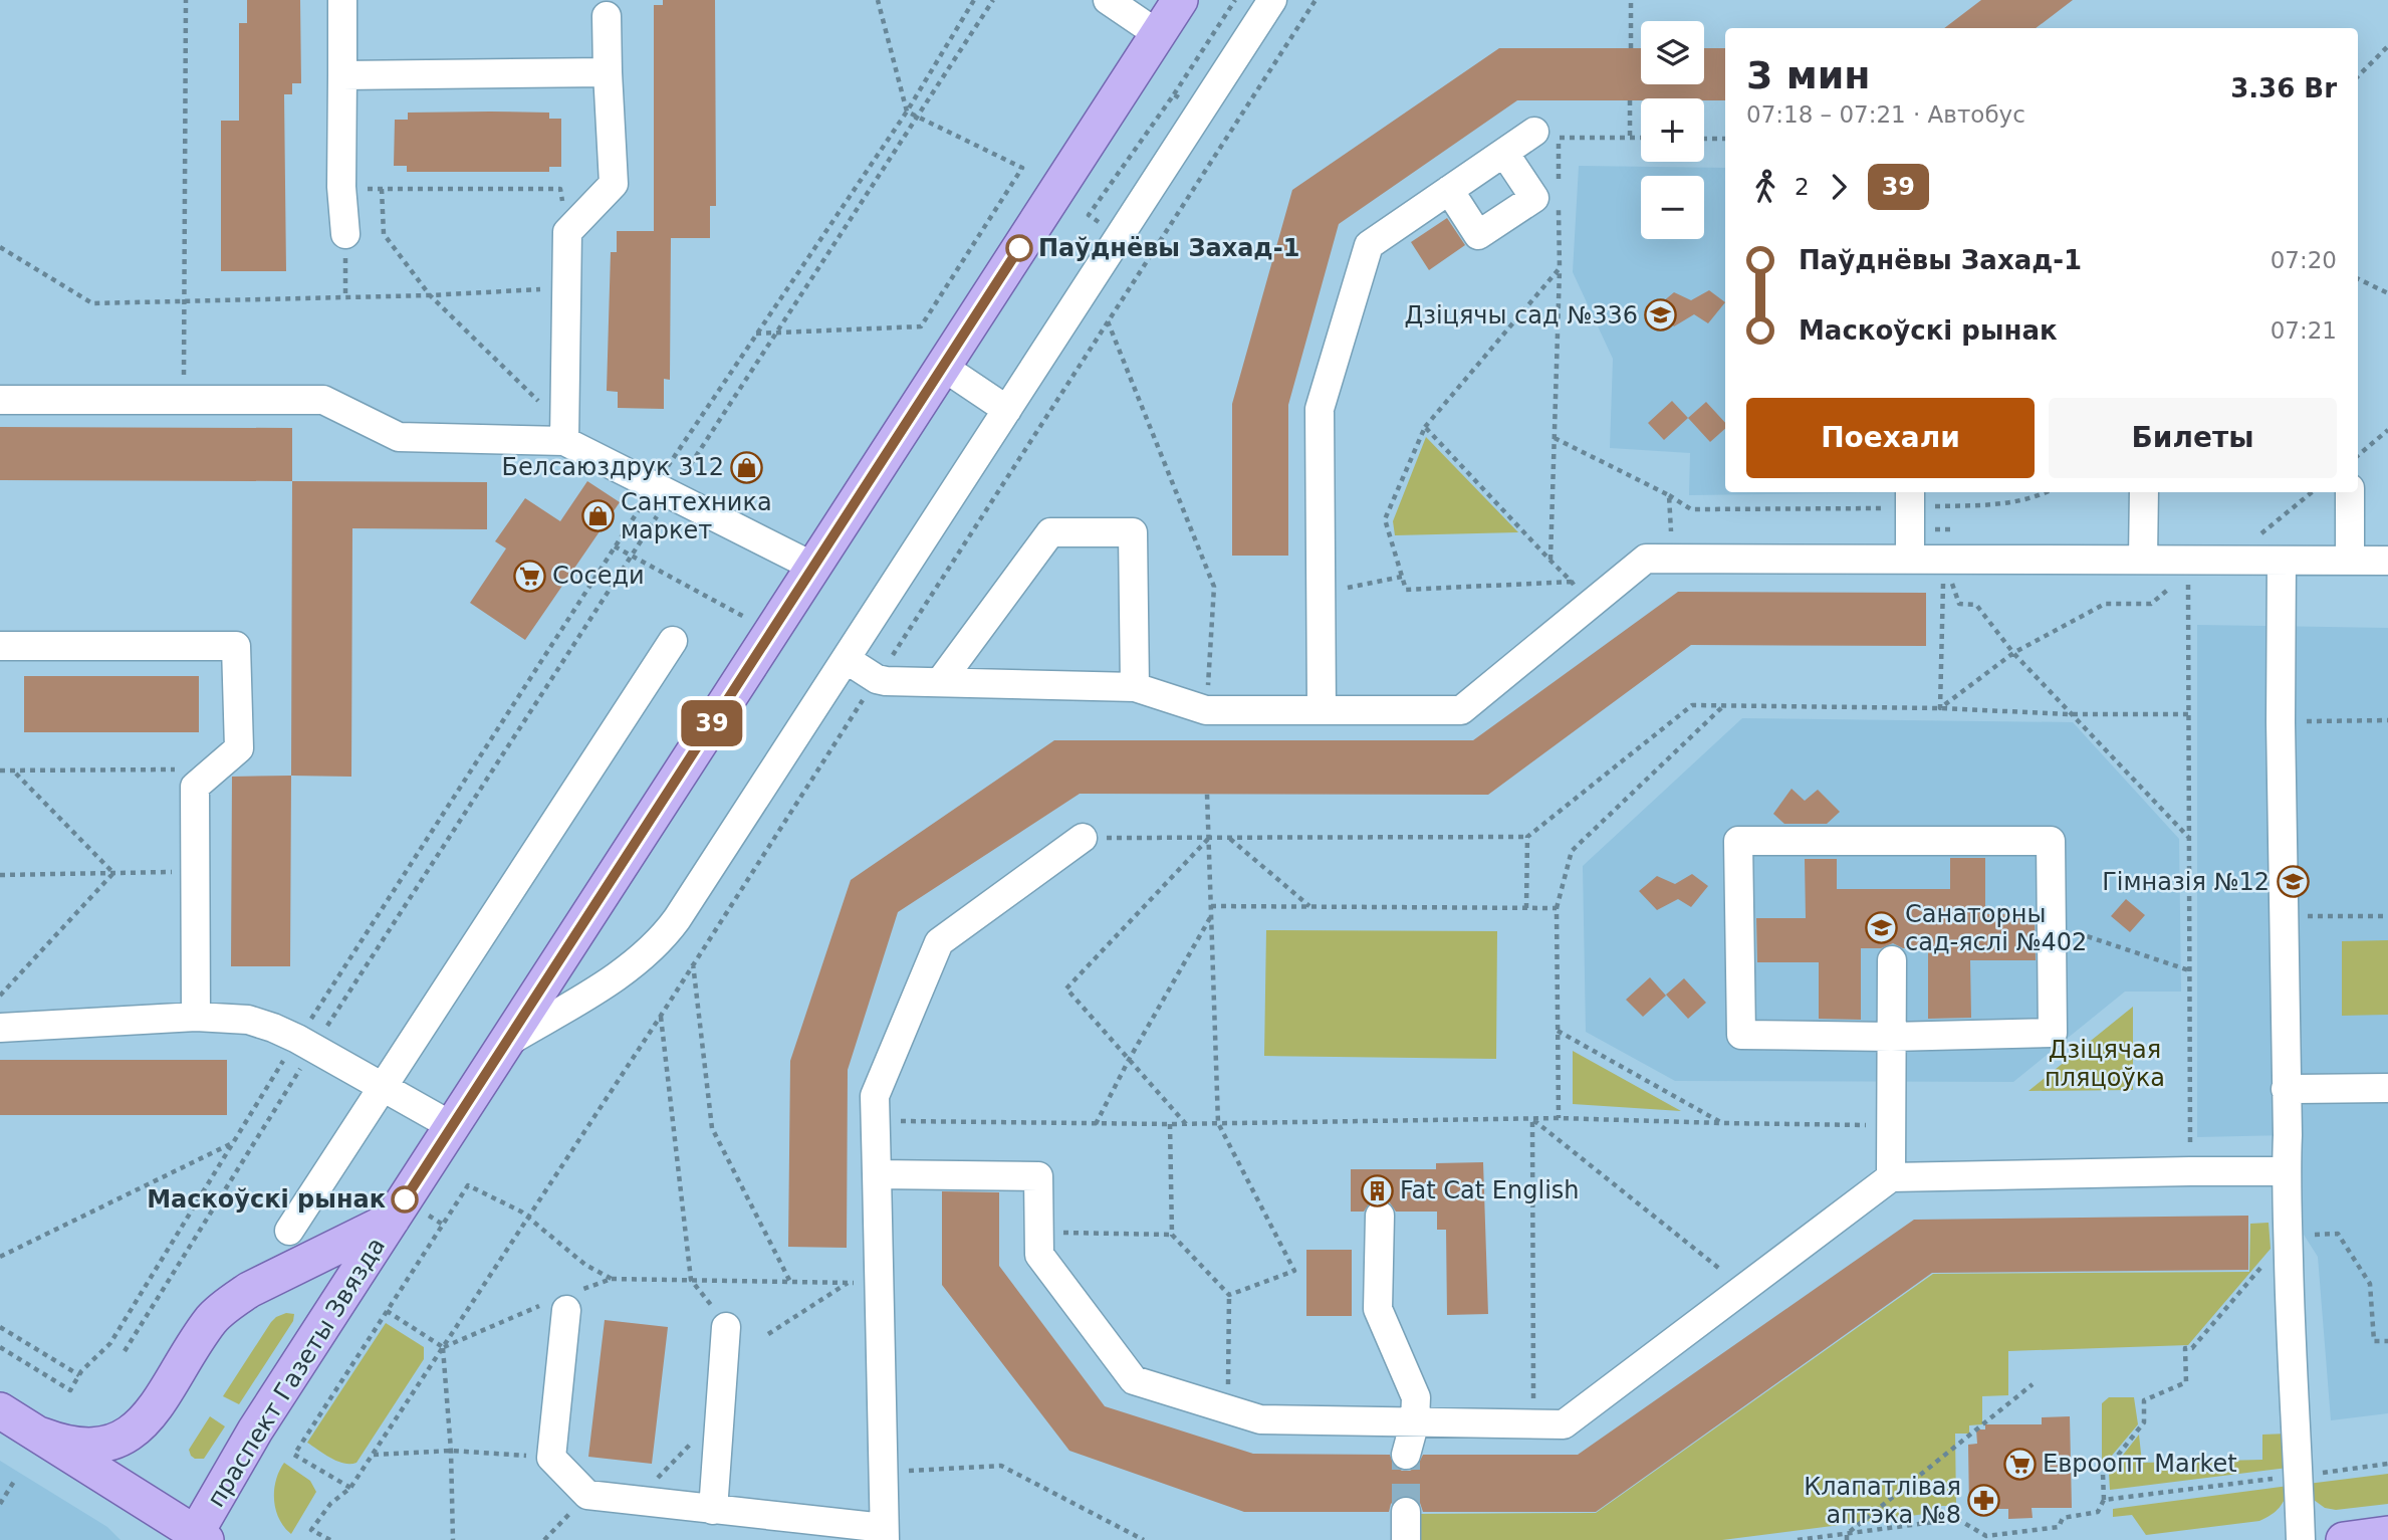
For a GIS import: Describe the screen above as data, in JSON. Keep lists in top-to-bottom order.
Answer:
{
  "streets": {
    "main road": ["праспект Газеты Звязда"]
  },
  "parks": ["Дзіцячая пляцоўка"],
  "places": {
    "other": ["Паўднёвы Захад-1", "Маскоўскі рынак"],
    "school or university": ["Дзіцячы сад №336", "Гімназія №12", "Санаторны сад-яслі №402"],
    "shop": ["Белсаюздрук 312", "Сантехника маркет"],
    "supermarket": ["Соседи", "Евроопт Market"],
    "building": ["Fat Cat English"],
    "pharmacy": ["Клапатлівая аптэка №8"]
  },
  "lines": ["bus line 39"],
  "page": {
    "on_map": "39",
    "map_buttons": ["+", "−"],
    "heading": ["3 мин", "07:18 – 07:21 · Автобус", "3.36 Br"],
    "legs": ["2", "39"],
    "list": [
      {
        "name": "Паўднёвы Захад-1",
        "value": "07:20"
      },
      {
        "name": "Маскоўскі рынак",
        "value": "07:21"
      }
    ],
    "buttons": ["Поехали", "Билеты"]
  }
}
